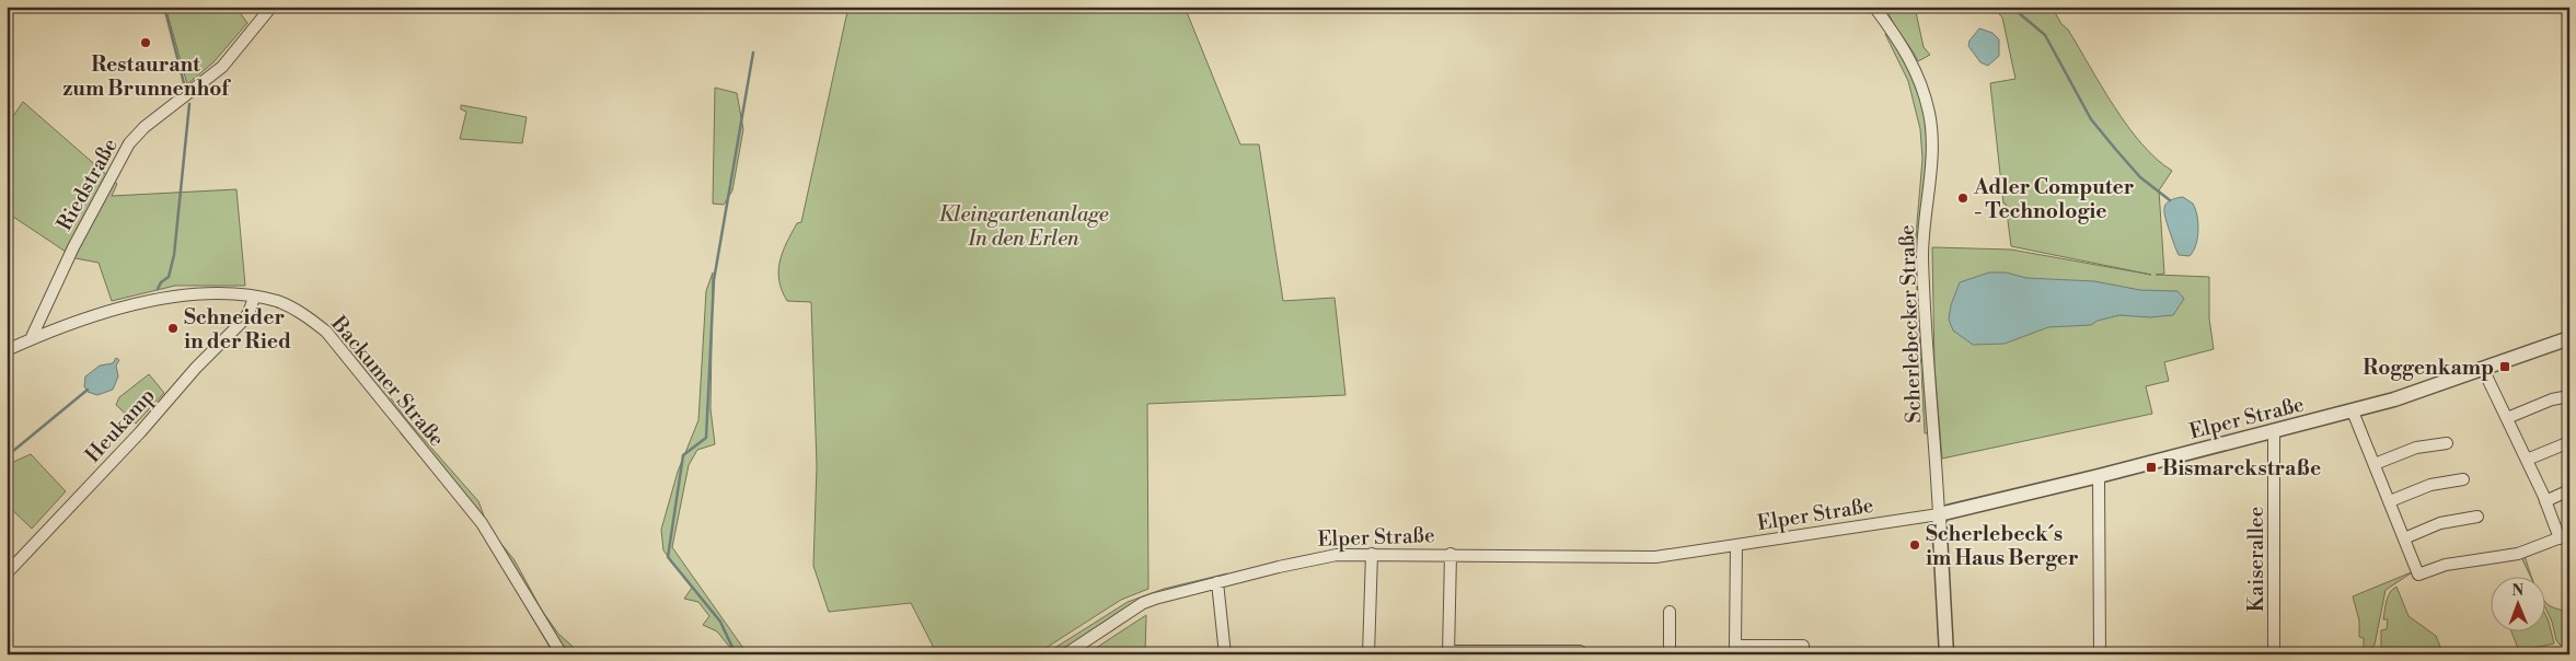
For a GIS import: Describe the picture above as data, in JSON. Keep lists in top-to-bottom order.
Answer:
{
  "streets": {
    "street": [
      "Riedstraße",
      "Scherlebecker Straße",
      "Backumer Straße",
      "Elper Straße",
      "Heukamp",
      "Kaiserallee"
    ]
  },
  "crossings": [
    ["Riedstraße", "Backumer Straße"],
    ["Scherlebecker Straße", "Elper Straße"],
    ["Backumer Straße", "Heukamp"],
    ["Elper Straße", "Kaiserallee"]
  ],
  "parks": ["Kleingartenanlage In den Erlen"],
  "places": {
    "other": [
      "Restaurant zum Brunnenhof",
      "Adler Computer - Technologie",
      "Schneider in der Ried",
      "Scherlebeck´s im Haus Berger"
    ],
    "transit": ["Roggenkamp", "Bismarckstraße"]
  },
  "north": "top"
}
